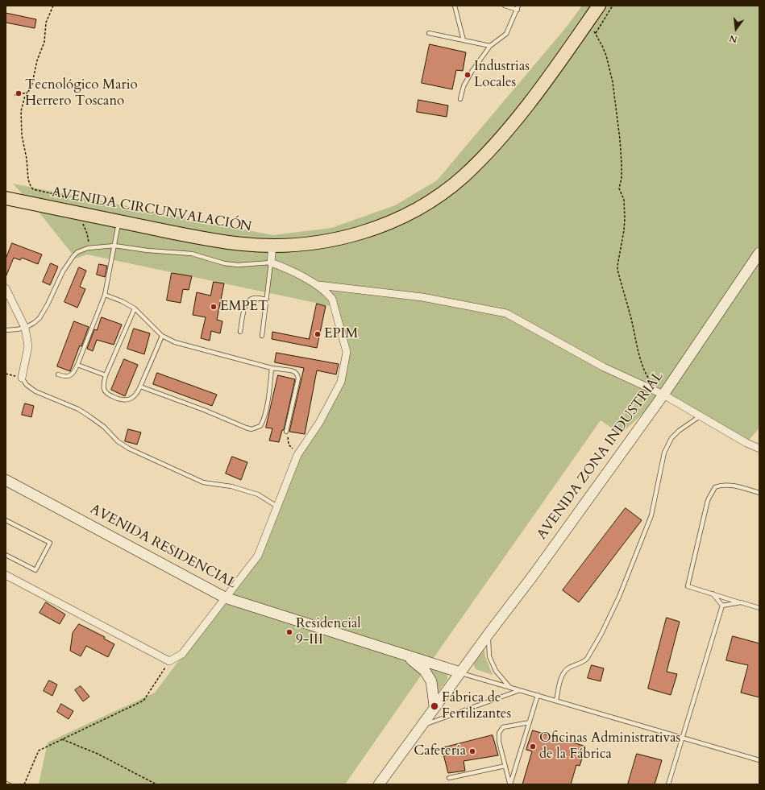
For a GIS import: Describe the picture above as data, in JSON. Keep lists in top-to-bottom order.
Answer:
{
  "streets": {
    "highway": ["AVENIDA CIRCUNVALACIÓN"],
    "main road": ["AVENIDA ZONA INDUSTRIAL", "AVENIDA RESIDENCIAL"]
  },
  "crossings": [
    ["AVENIDA ZONA INDUSTRIAL", "AVENIDA RESIDENCIAL"]
  ],
  "places": [
    "Industrias Locales",
    "Tecnológico Mario Herrero Toscano",
    "EMPET",
    "EPIM",
    "Residencial 9-III",
    "Fábrica de Fertilizantes",
    "Oficinas Administrativas de la Fábrica",
    "Cafetería"
  ],
  "north": "bottom"
}
